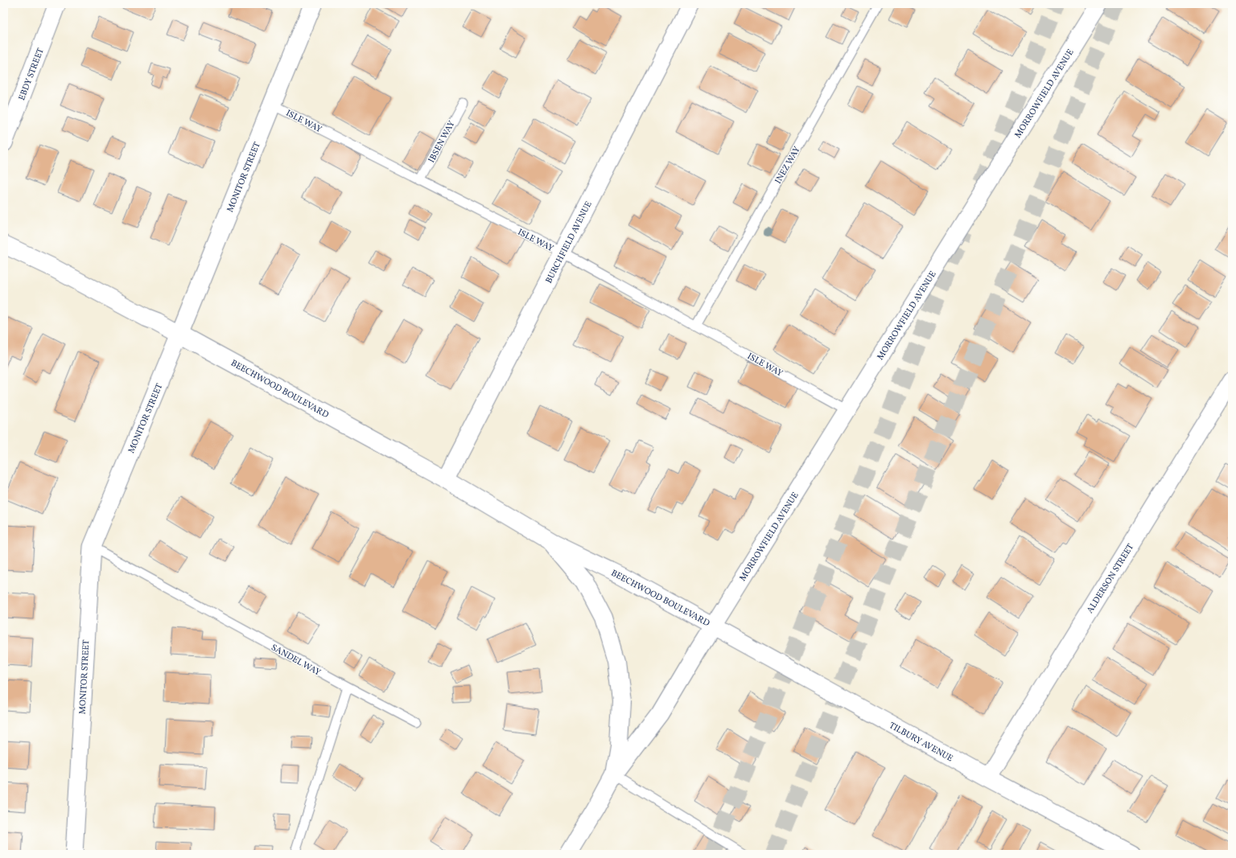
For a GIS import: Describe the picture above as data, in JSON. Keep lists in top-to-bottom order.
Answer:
{
  "streets": {
    "street": [
      "EBDY STREET",
      "MORROWFIELD AVENUE",
      "MONITOR STREET",
      "BURCHFIELD AVENUE",
      "BEECHWOOD BOULEVARD",
      "ALDERSON STREET",
      "TILBURY AVENUE"
    ],
    "lane": [
      "ISLE WAY",
      "IBSEN WAY",
      "INEZ WAY",
      "SANDEL WAY"
    ]
  },
  "crossings": [
    ["MORROWFIELD AVENUE", "ISLE WAY"],
    ["MORROWFIELD AVENUE", "BEECHWOOD BOULEVARD"],
    ["MORROWFIELD AVENUE", "TILBURY AVENUE"],
    ["ISLE WAY", "IBSEN WAY"],
    ["ISLE WAY", "INEZ WAY"],
    ["ISLE WAY", "MONITOR STREET"],
    ["ISLE WAY", "BURCHFIELD AVENUE"],
    ["MONITOR STREET", "BEECHWOOD BOULEVARD"],
    ["MONITOR STREET", "SANDEL WAY"],
    ["BURCHFIELD AVENUE", "BEECHWOOD BOULEVARD"],
    ["BEECHWOOD BOULEVARD", "TILBURY AVENUE"],
    ["ALDERSON STREET", "TILBURY AVENUE"]
  ]
}
